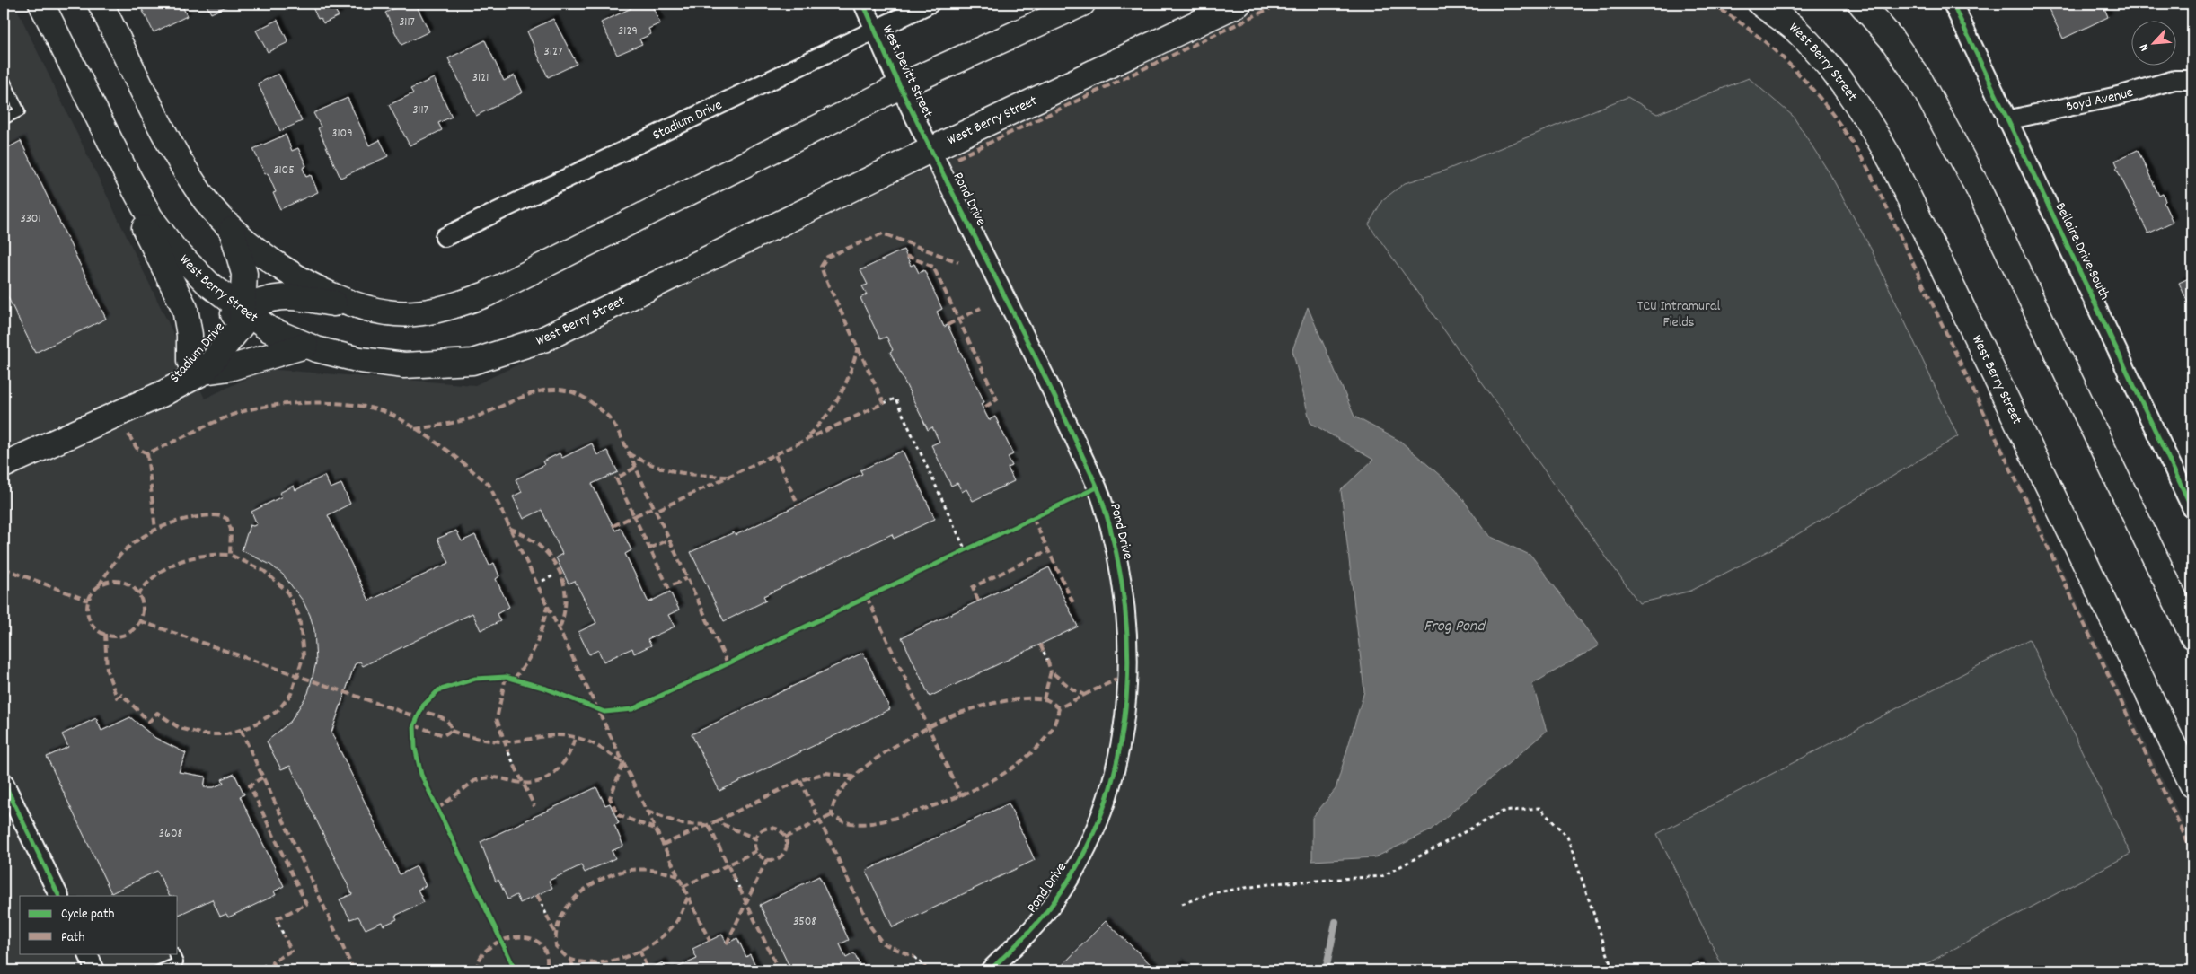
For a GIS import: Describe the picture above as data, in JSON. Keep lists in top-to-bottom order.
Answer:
{
  "streets": {
    "main road": ["West Berry Street", "Stadium Drive"],
    "street": [
      "West Devitt Street",
      "Boyd Avenue",
      "Pond Drive",
      "Bellaire Drive South"
    ]
  },
  "crossings": [
    ["West Berry Street", "West Devitt Street"],
    ["West Berry Street", "Stadium Drive"],
    ["West Berry Street", "Pond Drive"],
    ["West Devitt Street", "Stadium Drive"],
    ["West Devitt Street", "Pond Drive"],
    ["Boyd Avenue", "Bellaire Drive South"]
  ],
  "water": ["Frog Pond"],
  "parks": ["TCU Intramural Fields"],
  "house_numbers": [
    "3117",
    "3129",
    "3127",
    "3121",
    "3117",
    "3109",
    "3105",
    "3301",
    "3608",
    "3508"
  ],
  "legend": ["Cycle path", "Path"],
  "north": "bottom left"
}
